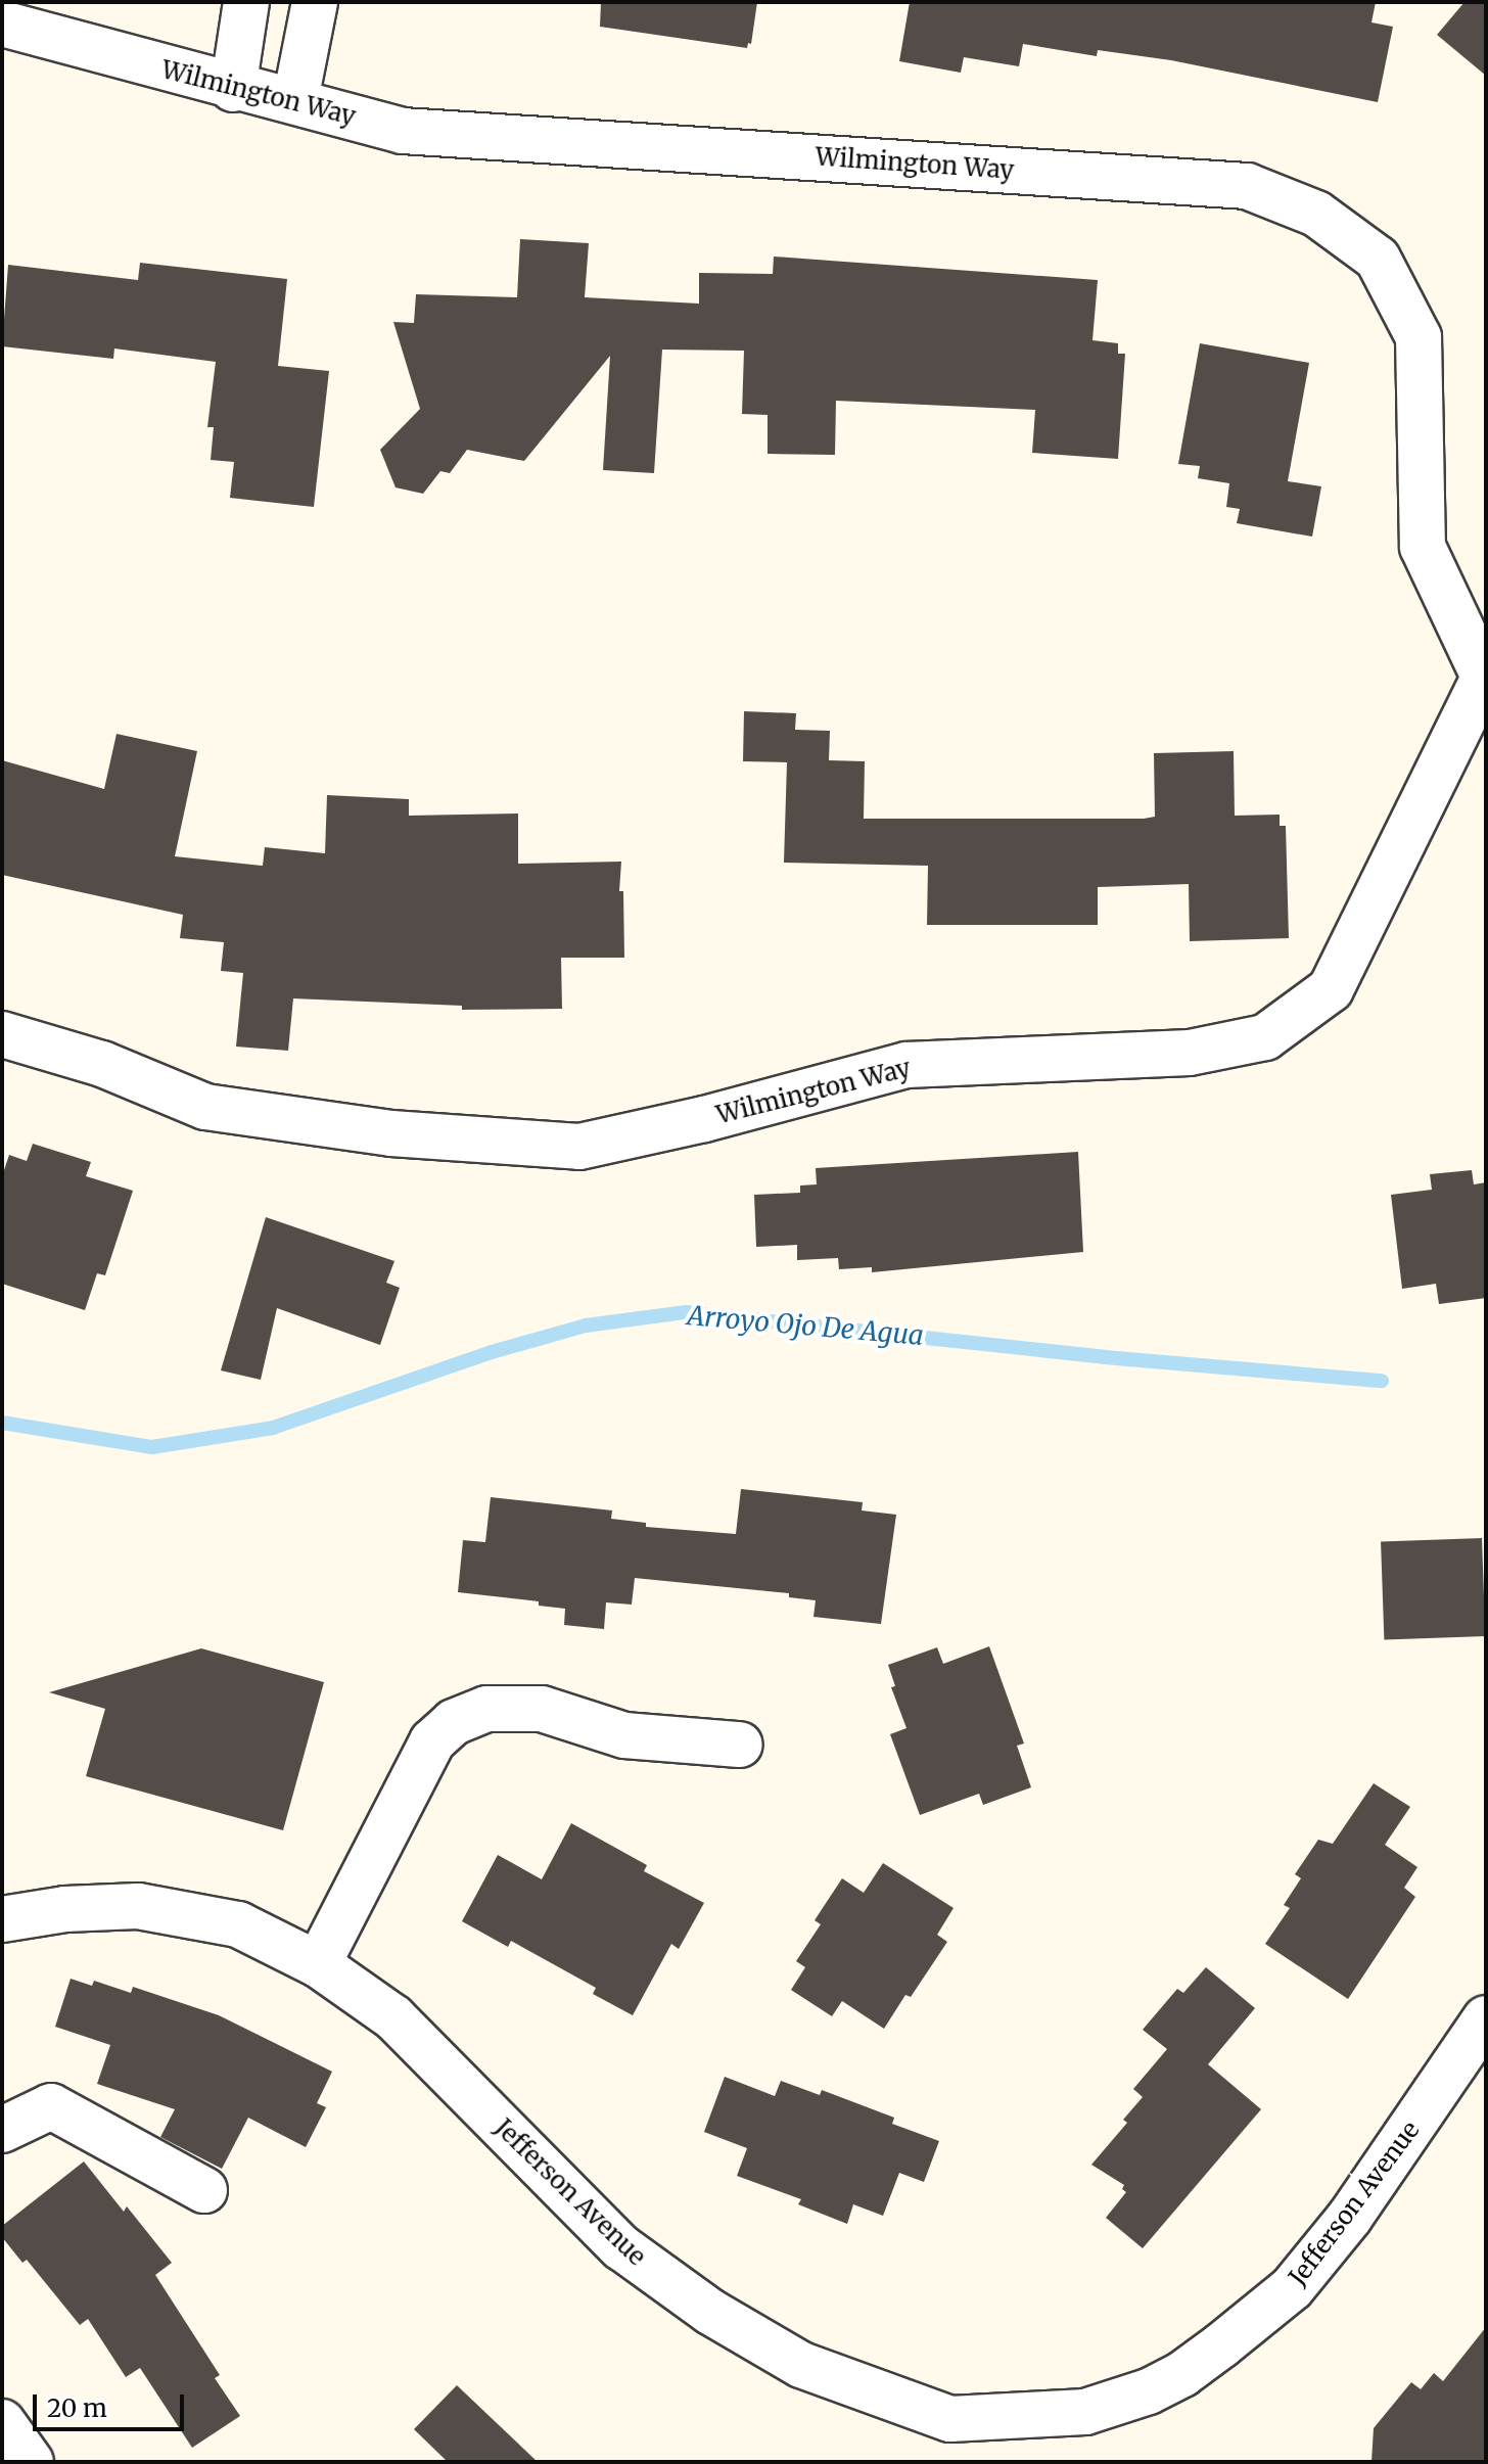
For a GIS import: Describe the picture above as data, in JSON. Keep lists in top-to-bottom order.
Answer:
{
  "streets": {
    "street": ["Wilmington Way", "Jefferson Avenue"]
  },
  "water": ["Arroyo Ojo De Agua"],
  "scale_bar": "20 m"
}
